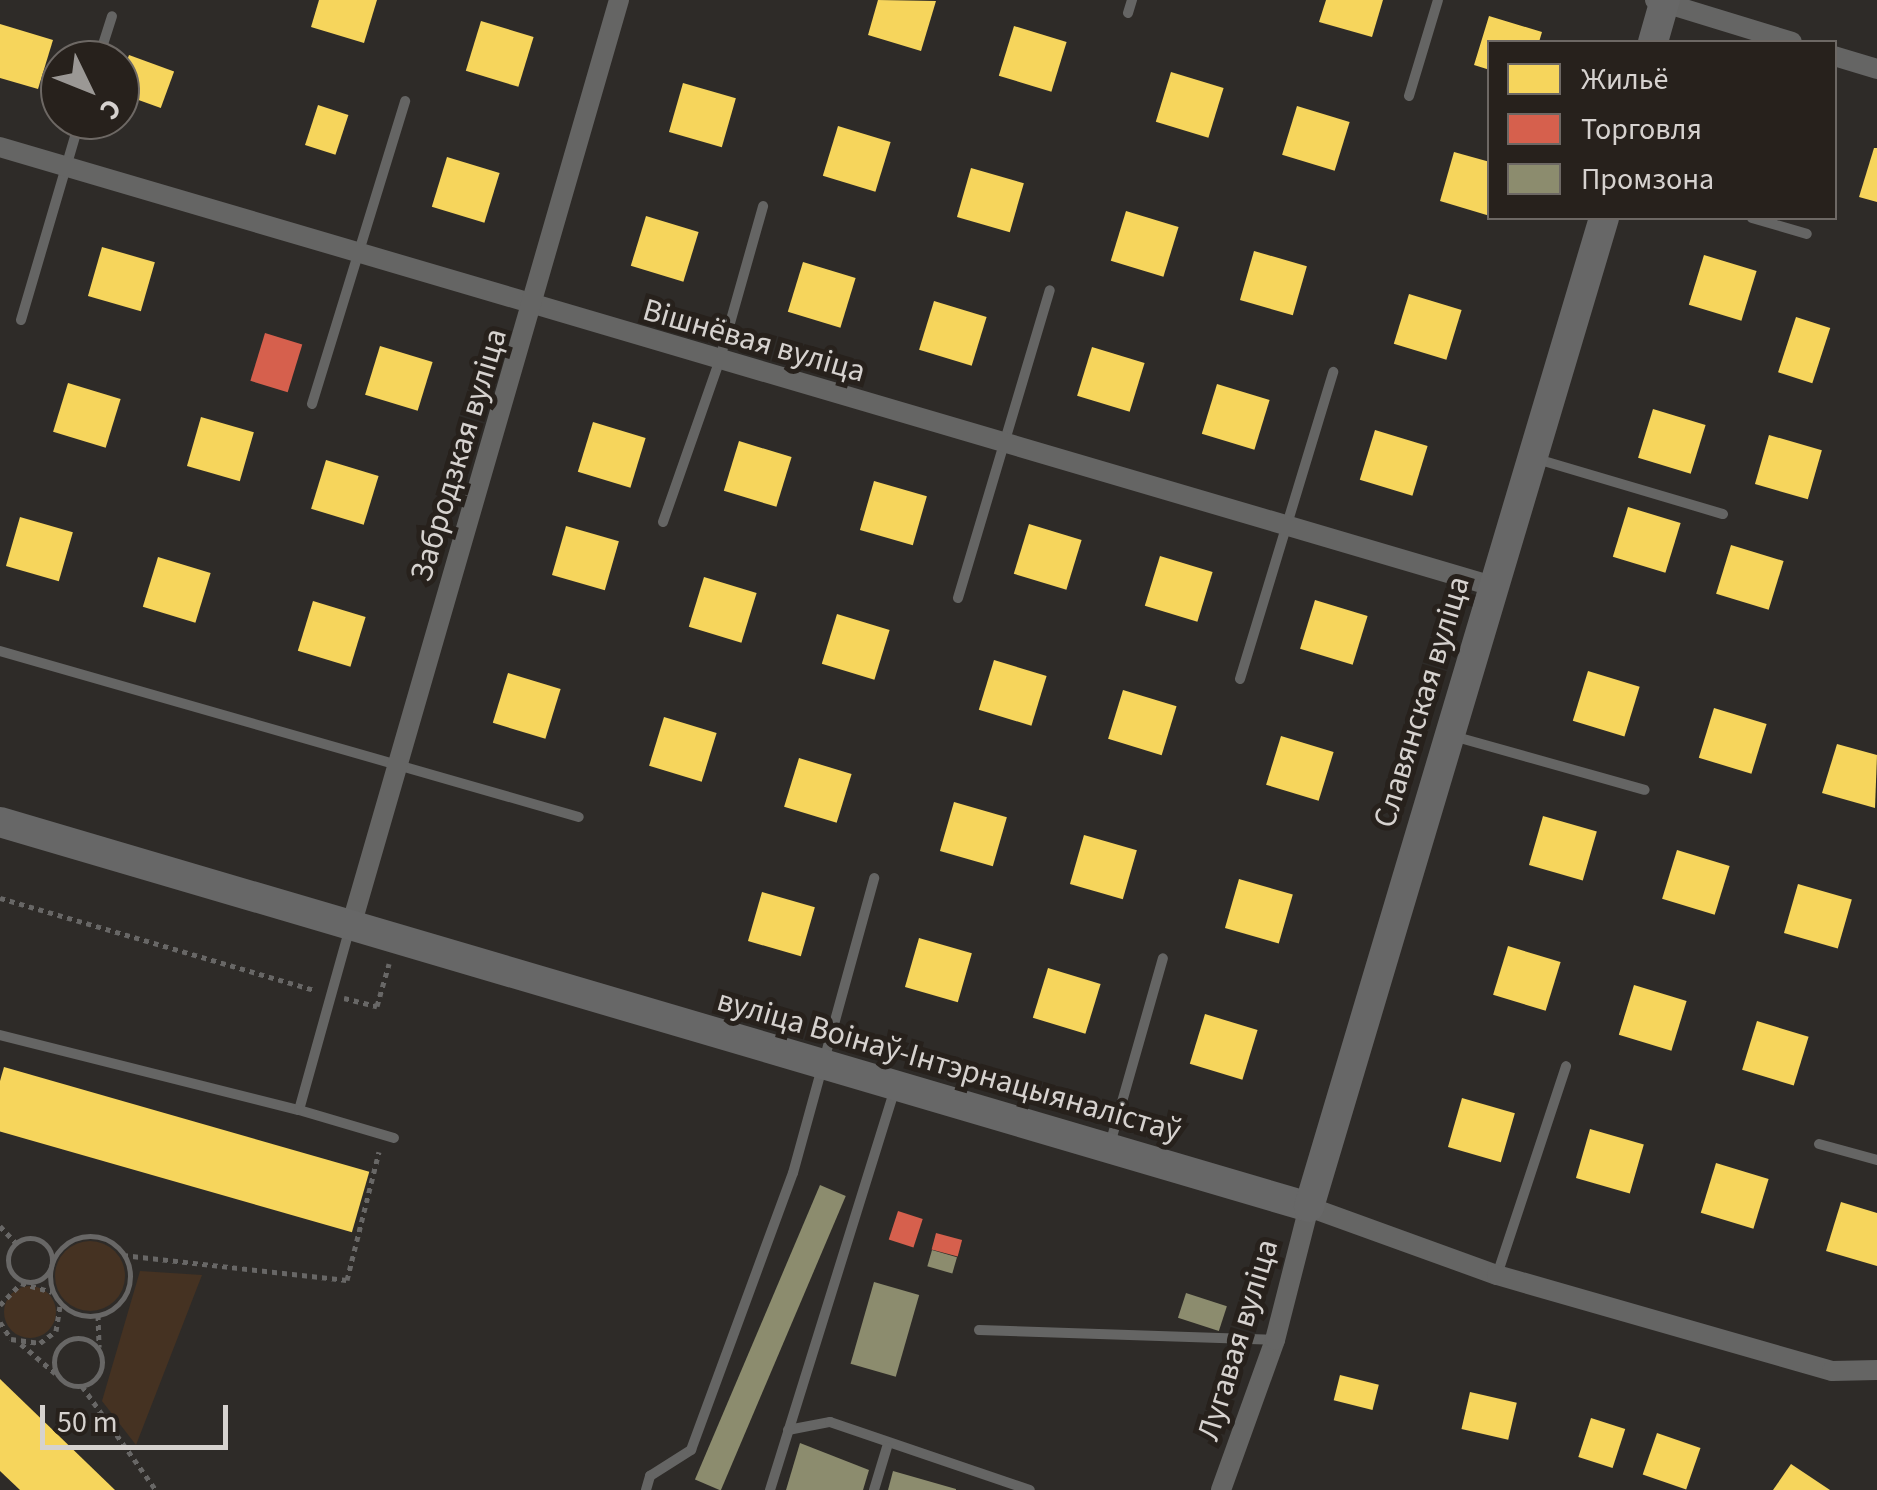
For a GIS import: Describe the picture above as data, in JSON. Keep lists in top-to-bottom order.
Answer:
{
  "streets": {
    "street": [
      "Вішнёвая вуліца",
      "Забродзкая вуліца",
      "Славянская вуліца",
      "вуліца Воінаў-Інтэрнацыяналістаў",
      "Лугавая вуліца"
    ]
  },
  "crossings": [
    ["Вішнёвая вуліца", "Забродзкая вуліца"],
    ["Вішнёвая вуліца", "Славянская вуліца"],
    ["Забродзкая вуліца", "вуліца Воінаў-Інтэрнацыяналістаў"],
    ["Славянская вуліца", "вуліца Воінаў-Інтэрнацыяналістаў"],
    ["Славянская вуліца", "Лугавая вуліца"],
    ["вуліца Воінаў-Інтэрнацыяналістаў", "Лугавая вуліца"]
  ],
  "legend": ["Жильё", "Торговля", "Промзона"],
  "scale_bar": "50 m",
  "north": "bottom right"
}
